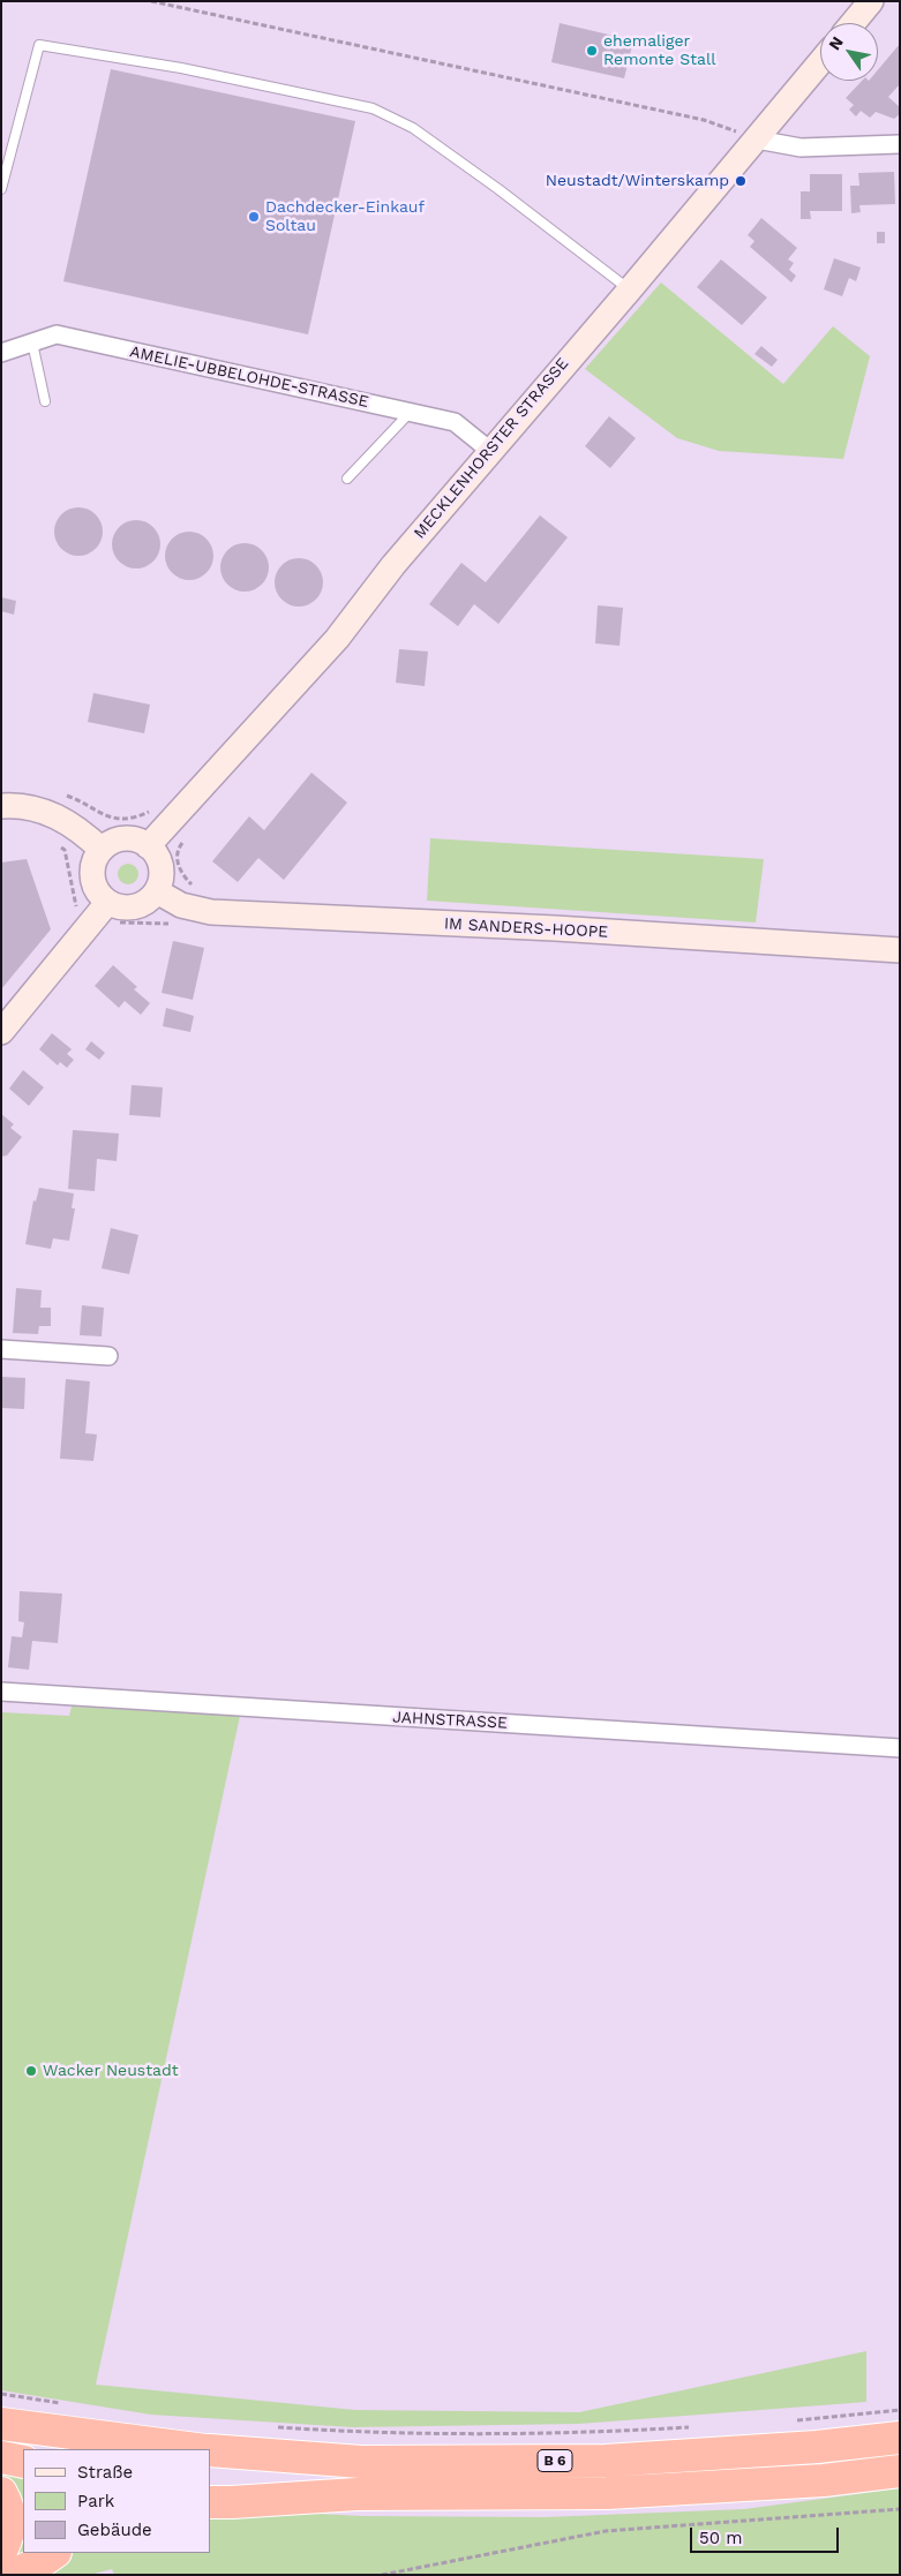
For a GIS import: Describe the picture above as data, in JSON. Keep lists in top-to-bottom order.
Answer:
{
  "streets": {
    "highway": ["B 6"],
    "street": [
      "AMELIE-UBBELOHDE-STRASSE",
      "MECKLENHORSTER STRASSE",
      "IM SANDERS-HOOPE",
      "JAHNSTRASSE"
    ]
  },
  "crossings": [
    ["AMELIE-UBBELOHDE-STRASSE", "MECKLENHORSTER STRASSE"],
    ["MECKLENHORSTER STRASSE", "IM SANDERS-HOOPE"]
  ],
  "places": [
    "ehemaliger Remonte Stall",
    "Neustadt/Winterskamp",
    "Dachdecker-Einkauf Soltau",
    "Wacker Neustadt"
  ],
  "legend": ["Straße", "Park", "Gebäude"],
  "scale_bar": "50 m",
  "north": "top left"
}
